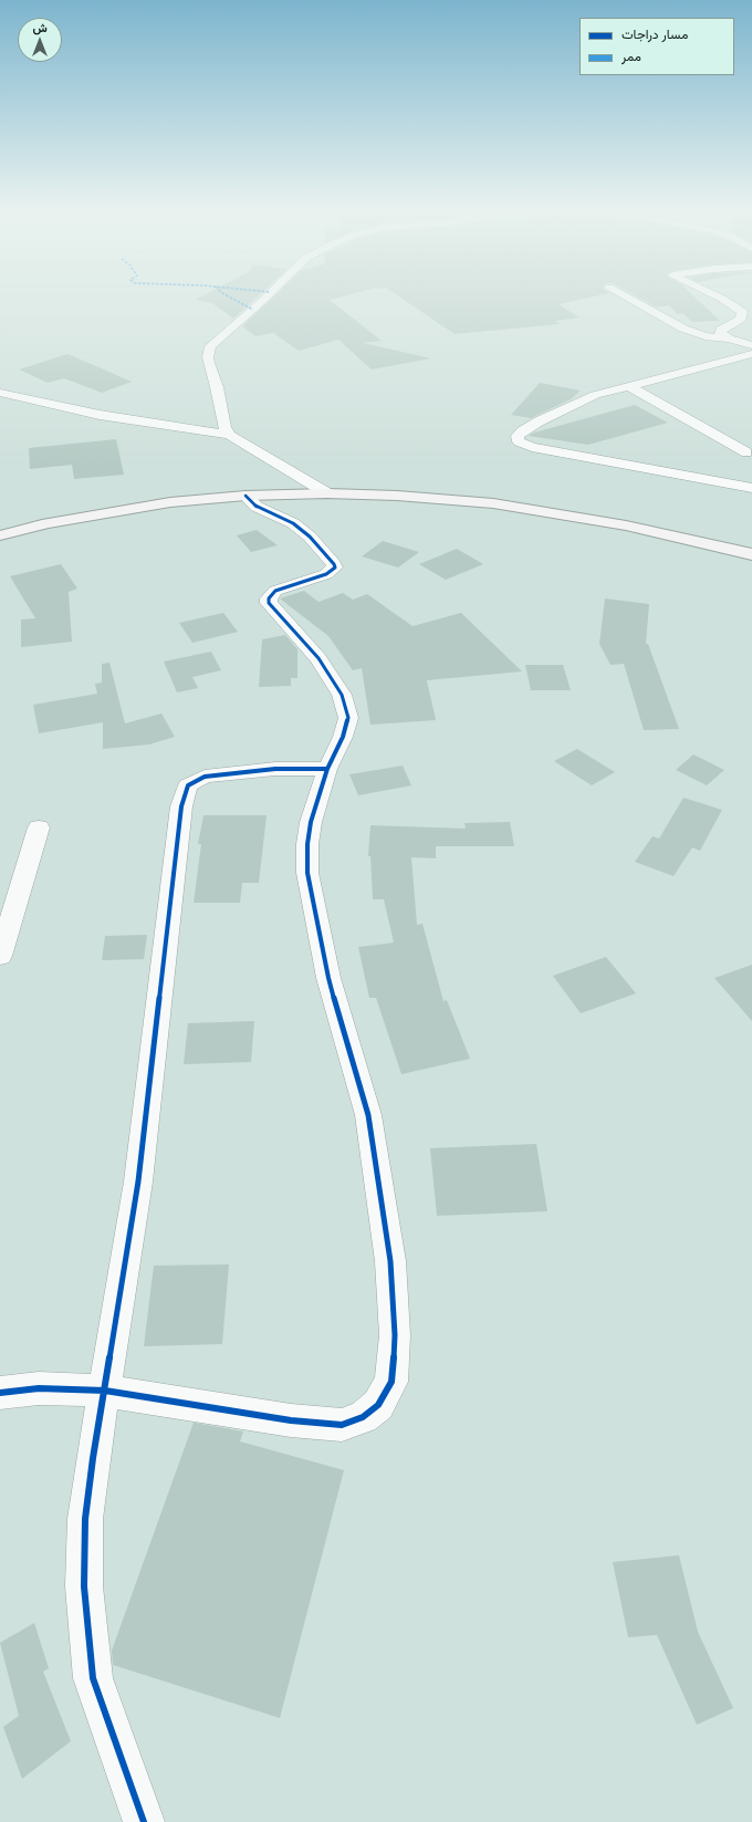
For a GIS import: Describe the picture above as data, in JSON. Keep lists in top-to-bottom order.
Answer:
{
  "legend": ["مسار دراجات", "ممر"],
  "north": "top"
}
